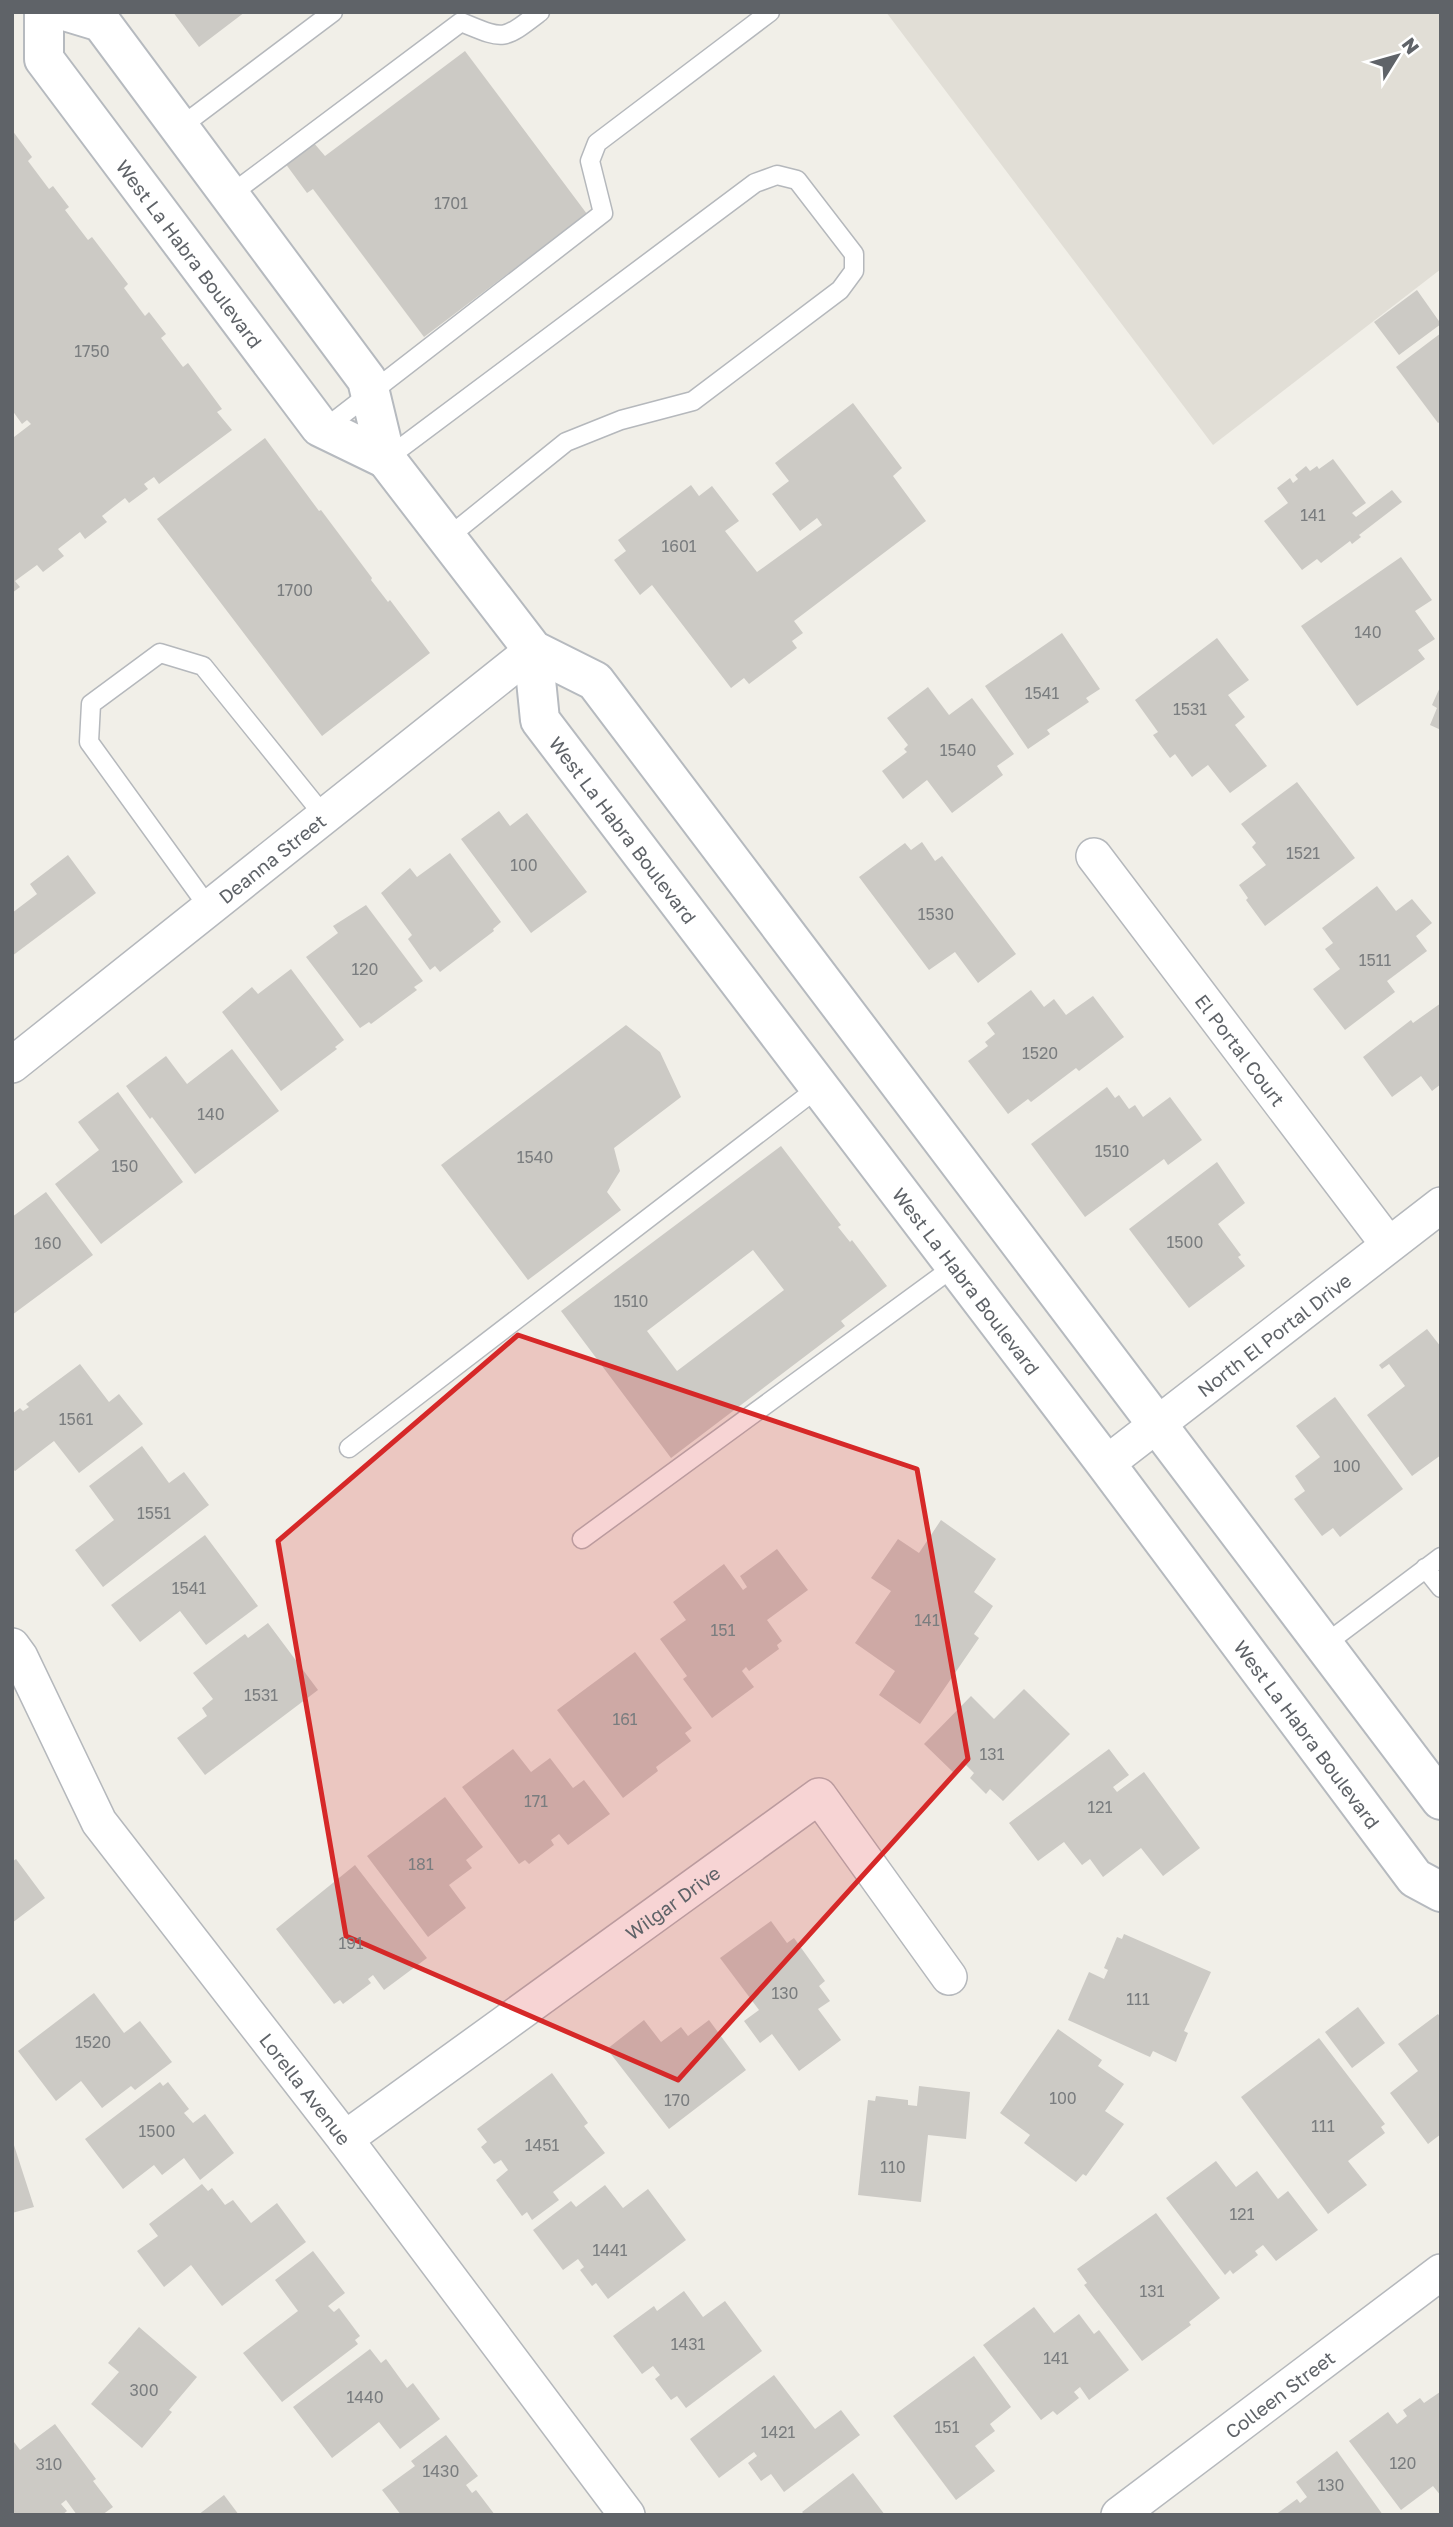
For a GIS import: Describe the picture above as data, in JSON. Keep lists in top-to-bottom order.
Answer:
{
  "streets": {
    "main road": ["West La Habra Boulevard"],
    "street": [
      "Deanna Street",
      "El Portal Court",
      "North El Portal Drive",
      "Wilgar Drive",
      "Lorella Avenue",
      "Colleen Street"
    ]
  },
  "crossings": [
    ["West La Habra Boulevard", "Deanna Street"],
    ["West La Habra Boulevard", "North El Portal Drive"],
    ["El Portal Court", "North El Portal Drive"],
    ["Wilgar Drive", "Lorella Avenue"]
  ],
  "house_numbers": [
    "1701",
    "1750",
    "141",
    "1601",
    "1700",
    "140",
    "1541",
    "1531",
    "1540",
    "1521",
    "100",
    "1530",
    "1511",
    "120",
    "1520",
    "140",
    "1510",
    "1540",
    "150",
    "1500",
    "160",
    "1510",
    "1561",
    "100",
    "1551",
    "1541",
    "141",
    "151",
    "1531",
    "161",
    "131",
    "171",
    "121",
    "181",
    "191",
    "130",
    "111",
    "1520",
    "100",
    "170",
    "111",
    "1500",
    "1451",
    "110",
    "121",
    "1441",
    "131",
    "1431",
    "141",
    "300",
    "1440",
    "151",
    "1421",
    "120",
    "310",
    "1430",
    "130"
  ],
  "north": "top right"
}
